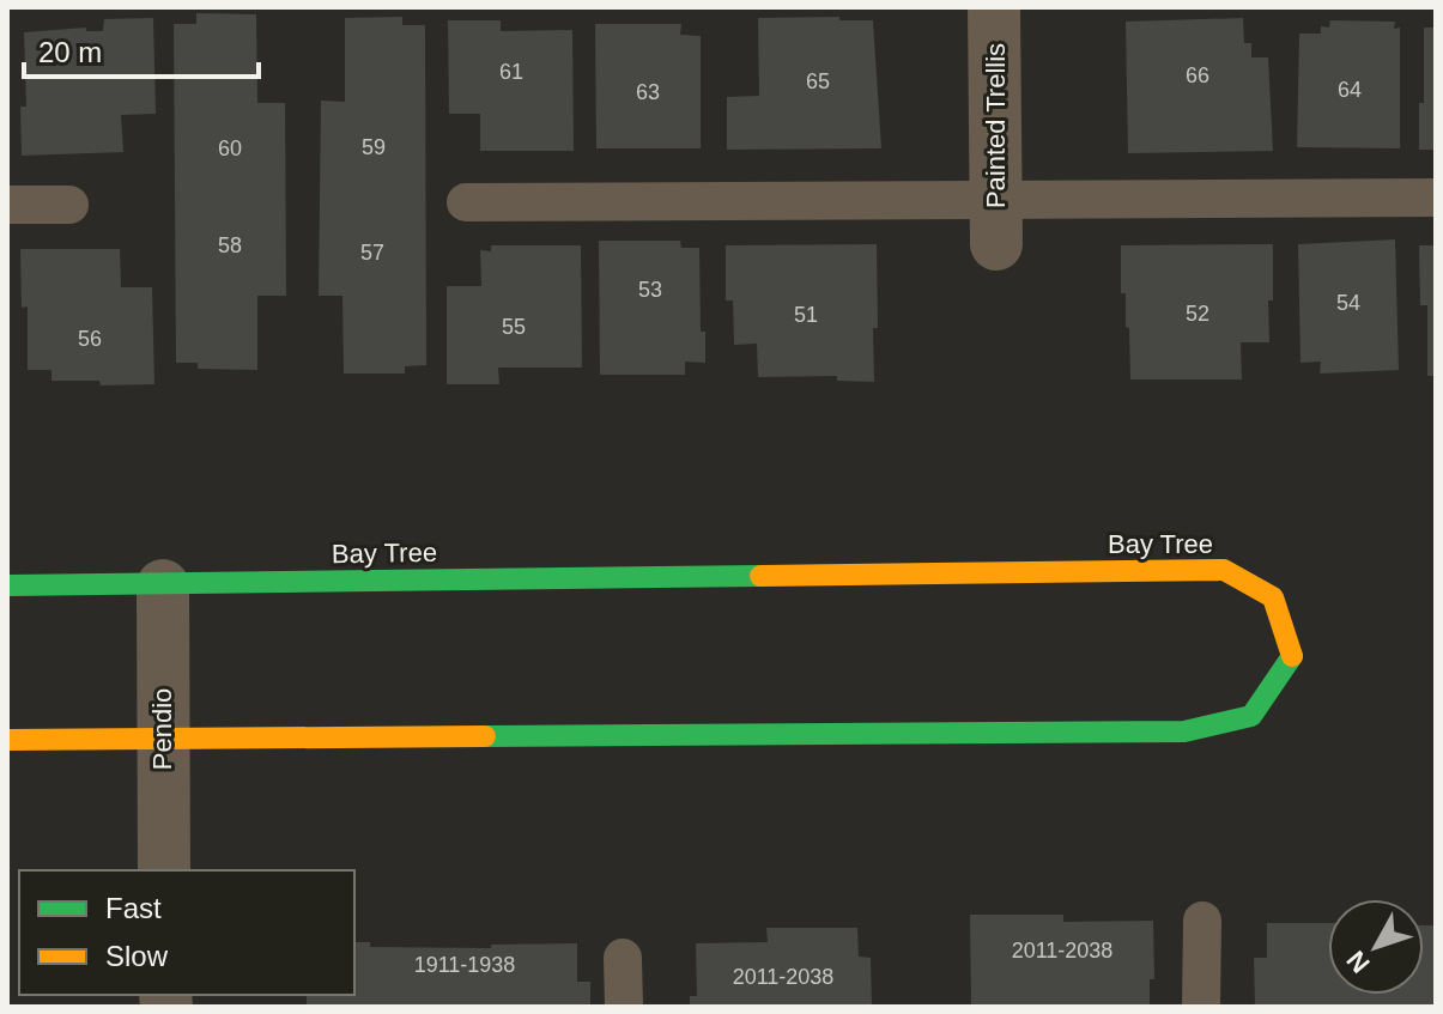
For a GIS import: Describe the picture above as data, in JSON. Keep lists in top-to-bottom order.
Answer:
{
  "streets": {
    "street": ["Painted Trellis", "Bay Tree", "Pendio"]
  },
  "crossings": [
    ["Bay Tree", "Pendio"]
  ],
  "house_numbers": [
    "61",
    "66",
    "65",
    "64",
    "63",
    "59",
    "60",
    "58",
    "57",
    "53",
    "54",
    "52",
    "51",
    "55",
    "56",
    "2011-2038",
    "1911-1938",
    "2011-2038"
  ],
  "legend": ["Fast", "Slow"],
  "scale_bar": "20 m",
  "north": "bottom left"
}
